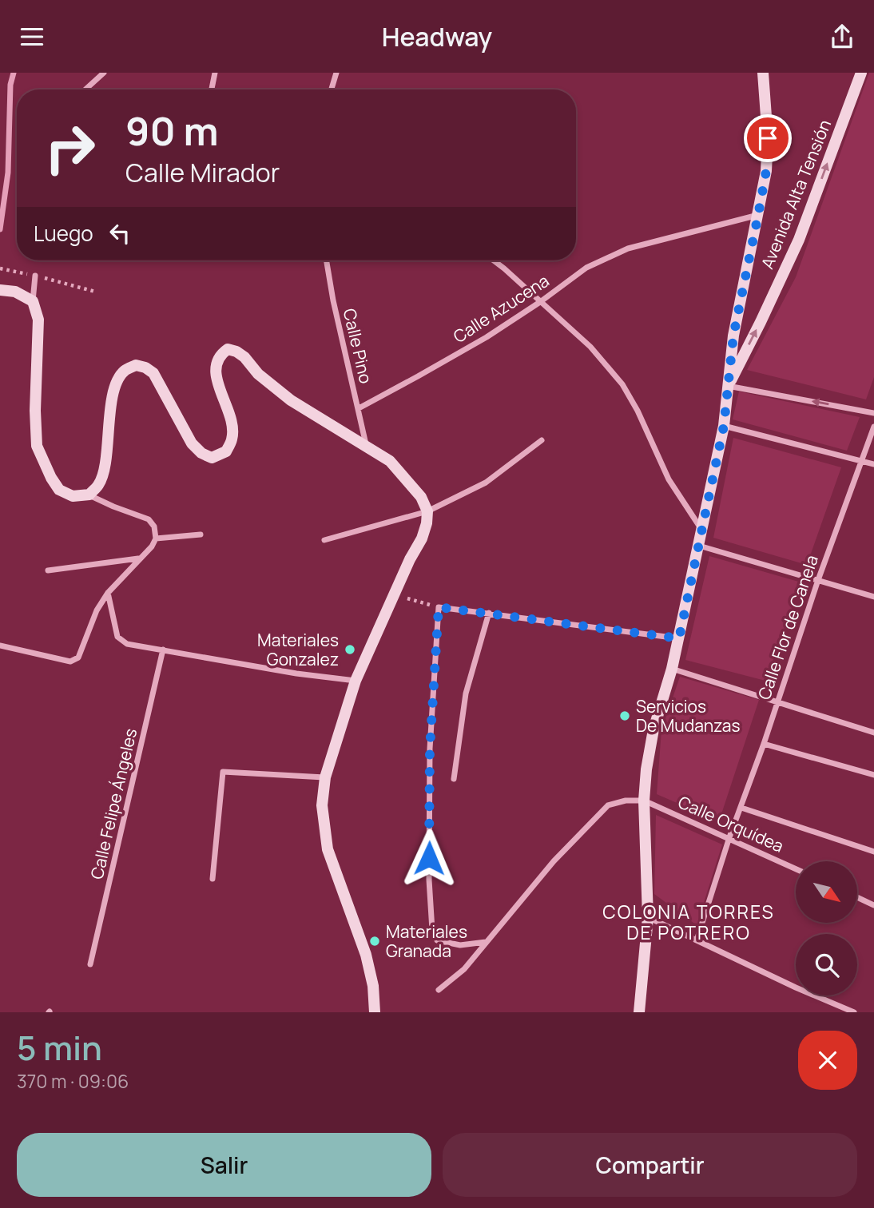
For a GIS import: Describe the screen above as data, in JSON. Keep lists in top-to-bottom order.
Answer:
{
  "streets": {
    "street": [
      "Avenida Alta Tensión",
      "Calle Azucena",
      "Calle Pino",
      "Calle Flor de Canela",
      "Calle Felipe Ángeles",
      "Calle Orquídea"
    ]
  },
  "crossings": [
    ["Calle Azucena", "Calle Pino"],
    ["Calle Flor de Canela", "Calle Orquídea"]
  ],
  "districts": ["COLONIA TORRES DE POTRERO"],
  "places": ["Materiales Gonzalez", "Servicios De Mudanzas", "Materiales Granada"],
  "north": "bottom right",
  "page": {
    "header": "Headway",
    "turn": ["90 m", "Calle Mirador"],
    "then": "Luego",
    "heading": ["5 min", "370 m · 09:06"],
    "buttons": ["Salir", "Compartir"]
  }
}
